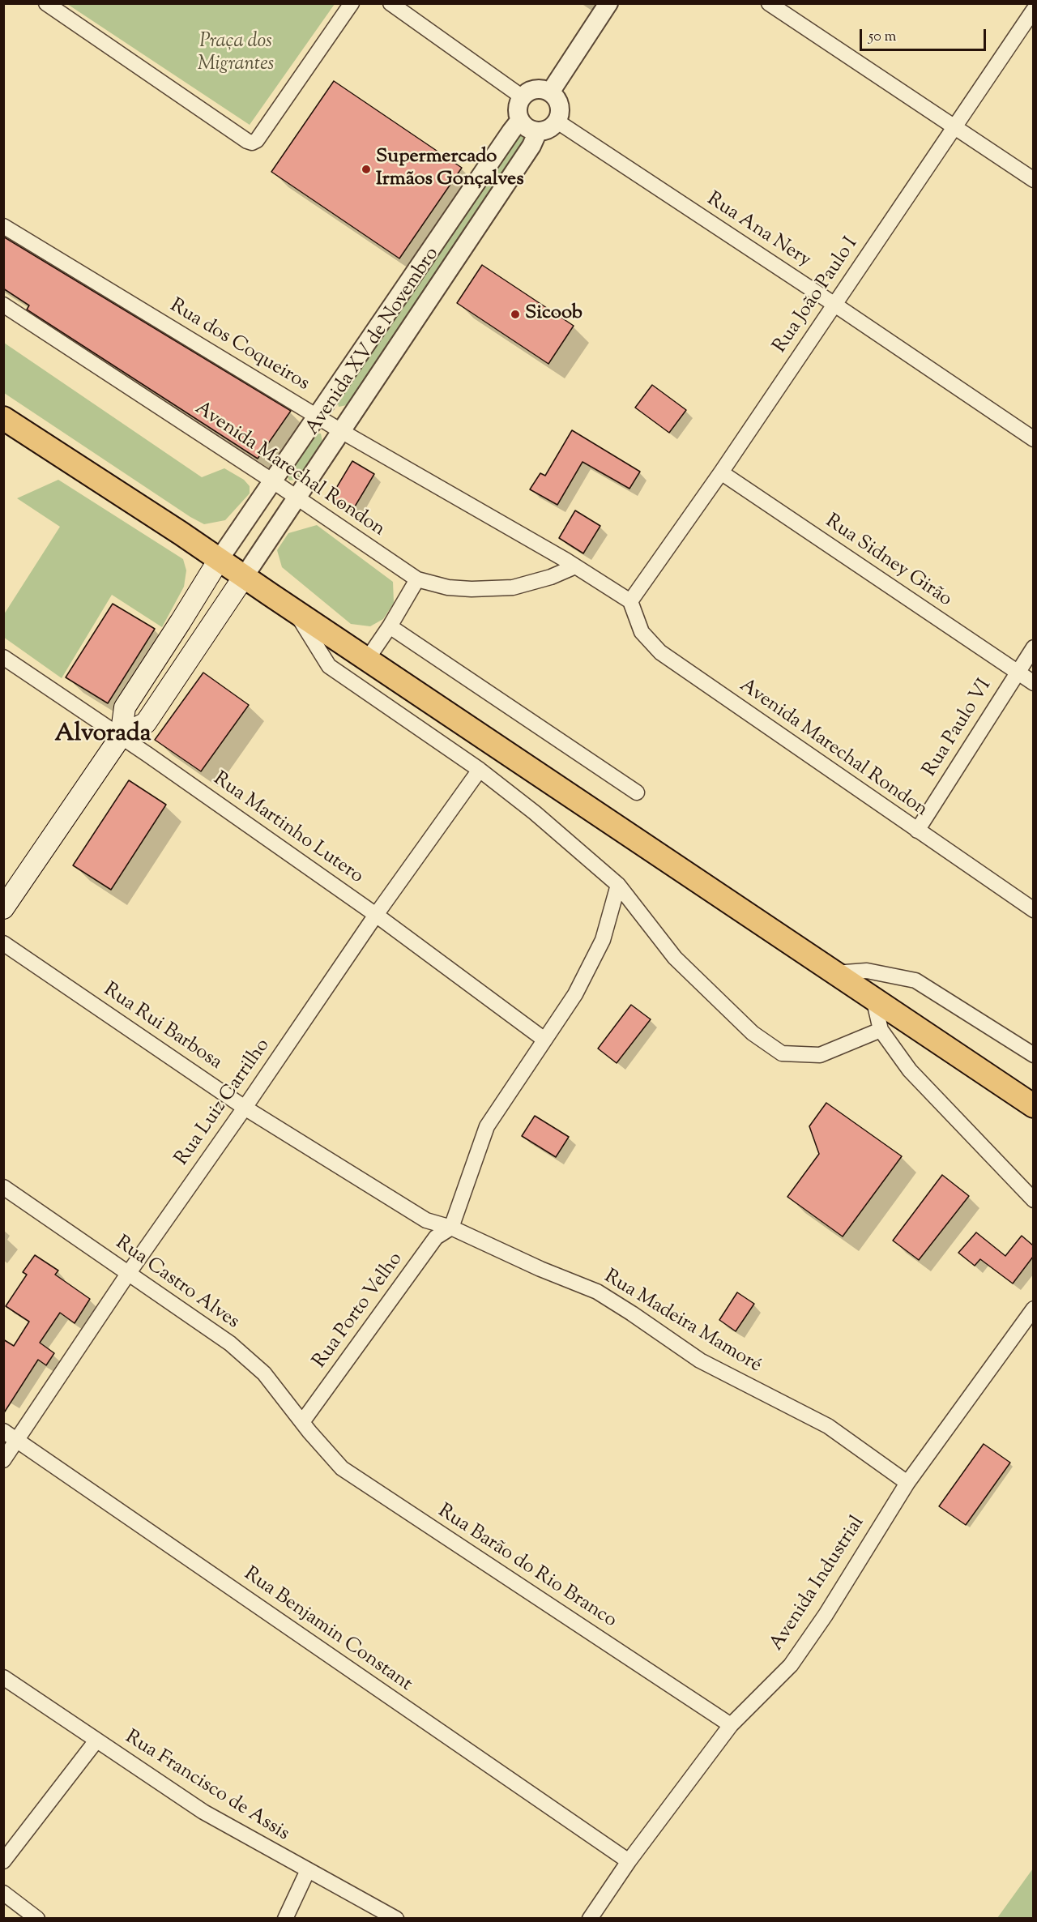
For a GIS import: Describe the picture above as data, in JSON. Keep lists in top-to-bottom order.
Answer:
{
  "streets": {
    "street": [
      "Rua Ana Nery",
      "Rua João Paulo I",
      "Avenida XV de Novembro",
      "Rua dos Coqueiros",
      "Avenida Marechal Rondon",
      "Rua Sidney Girão",
      "Rua Paulo VI",
      "Rua Martinho Lutero",
      "Rua Rui Barbosa",
      "Rua Luiz Carrilho",
      "Rua Castro Alves",
      "Rua Porto Velho",
      "Rua Madeira Mamoré",
      "Rua Barão do Rio Branco",
      "Avenida Industrial",
      "Rua Benjamin Constant",
      "Rua Francisco de Assis"
    ]
  },
  "crossings": [
    ["Rua Ana Nery", "Rua João Paulo I"],
    ["Rua Ana Nery", "Avenida XV de Novembro"],
    ["Rua João Paulo I", "Rua dos Coqueiros"],
    ["Rua João Paulo I", "Avenida Marechal Rondon"],
    ["Rua João Paulo I", "Rua Sidney Girão"],
    ["Avenida XV de Novembro", "Rua dos Coqueiros"],
    ["Avenida XV de Novembro", "Avenida Marechal Rondon"],
    ["Rua dos Coqueiros", "Avenida Marechal Rondon"],
    ["Avenida Marechal Rondon", "Rua Paulo VI"],
    ["Rua Sidney Girão", "Rua Paulo VI"],
    ["Rua Martinho Lutero", "Rua Luiz Carrilho"],
    ["Rua Rui Barbosa", "Rua Luiz Carrilho"],
    ["Rua Rui Barbosa", "Rua Porto Velho"],
    ["Rua Rui Barbosa", "Rua Madeira Mamoré"],
    ["Rua Luiz Carrilho", "Rua Castro Alves"],
    ["Rua Luiz Carrilho", "Rua Benjamin Constant"],
    ["Rua Castro Alves", "Rua Porto Velho"],
    ["Rua Castro Alves", "Rua Barão do Rio Branco"],
    ["Rua Porto Velho", "Rua Madeira Mamoré"],
    ["Rua Porto Velho", "Rua Barão do Rio Branco"],
    ["Rua Madeira Mamoré", "Avenida Industrial"],
    ["Rua Barão do Rio Branco", "Avenida Industrial"],
    ["Avenida Industrial", "Rua Benjamin Constant"]
  ],
  "districts": ["Alvorada"],
  "parks": ["Praça dos Migrantes"],
  "places": ["Supermercado Irmãos Gonçalves", "Sicoob"],
  "scale_bar": "50 m"
}
